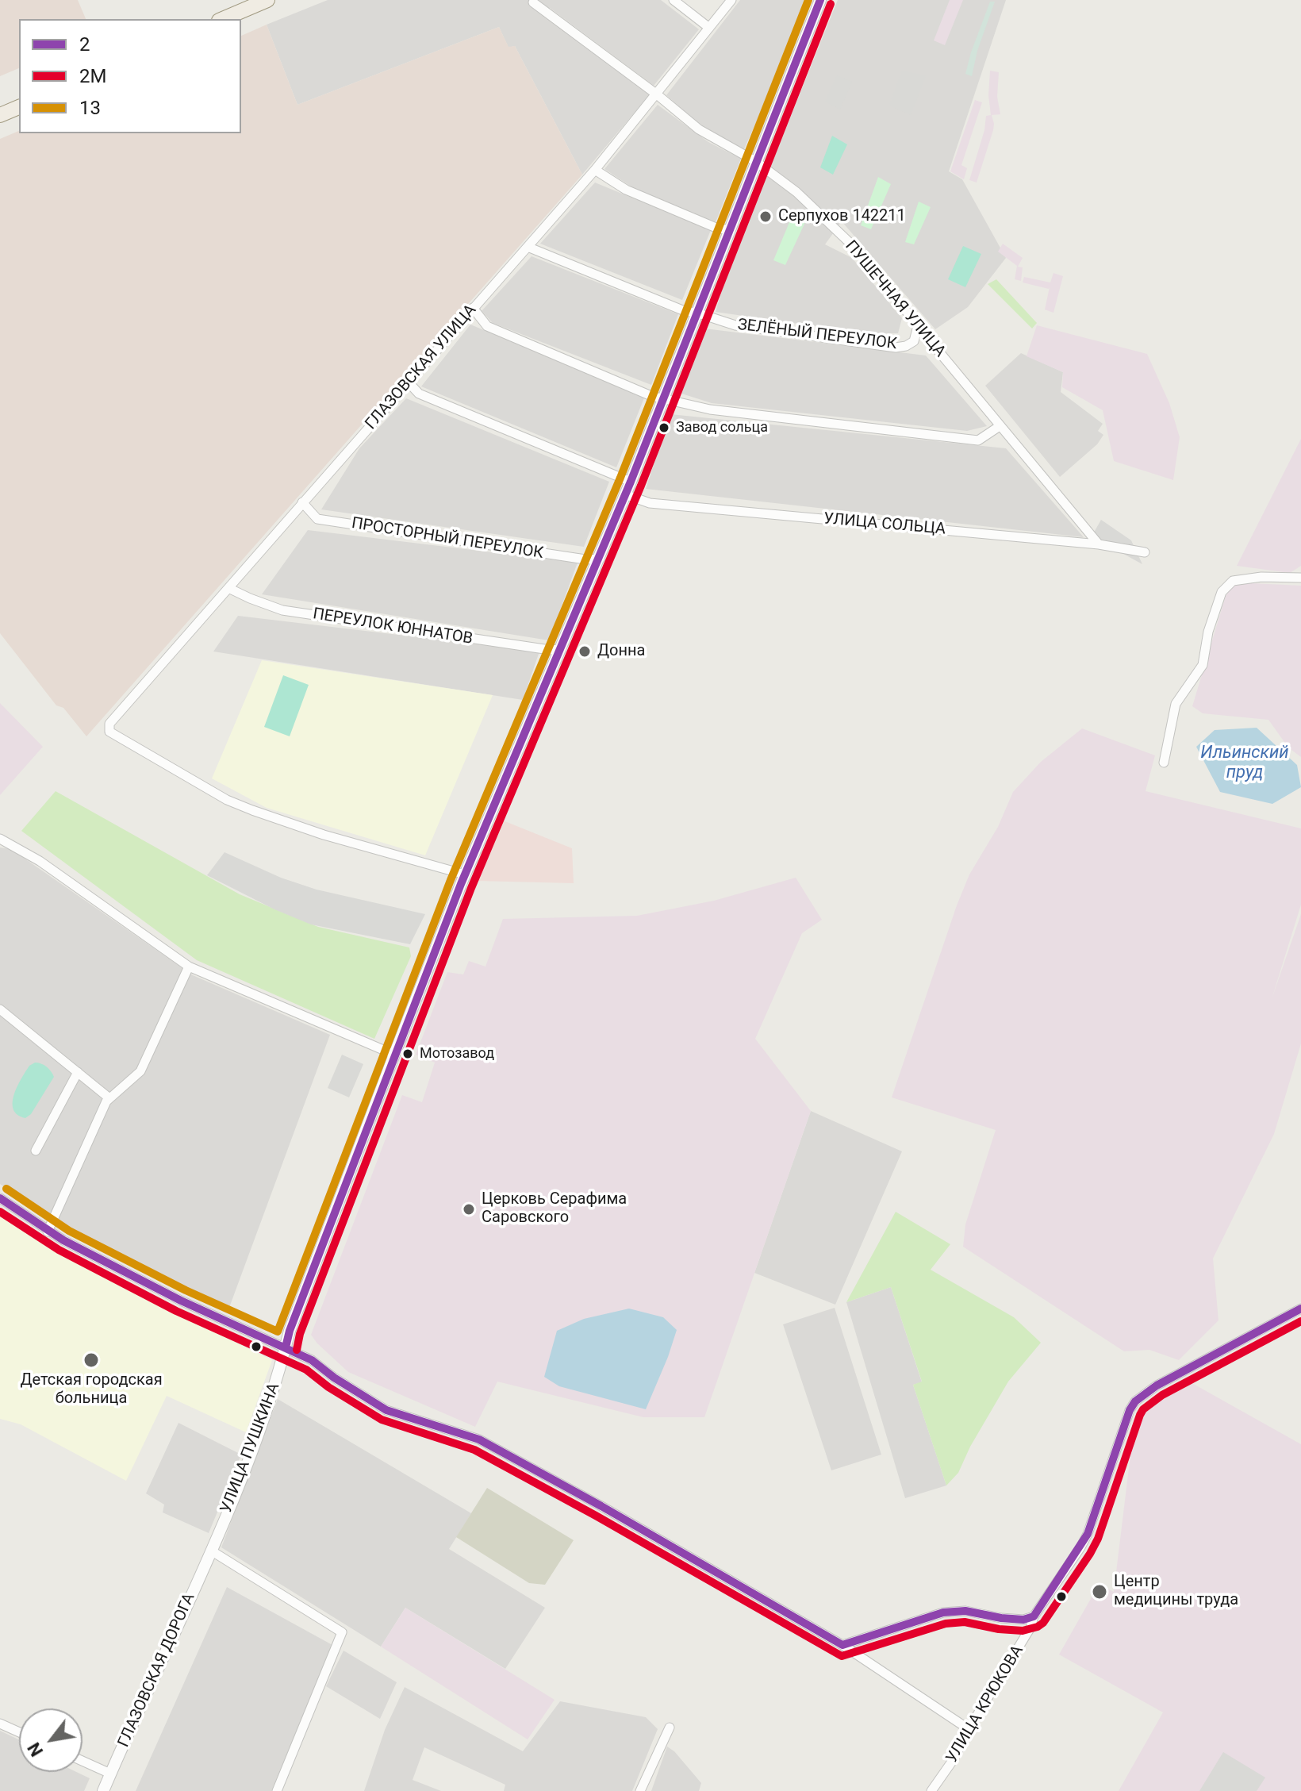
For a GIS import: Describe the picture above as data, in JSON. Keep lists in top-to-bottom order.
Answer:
{
  "streets": {
    "street": [
      "ПУШЕЧНАЯ УЛИЦА",
      "ЗЕЛЁНЫЙ ПЕРЕУЛОК",
      "ГЛАЗОВСКАЯ УЛИЦА",
      "УЛИЦА СОЛЬЦА",
      "ПРОСТОРНЫЙ ПЕРЕУЛОК",
      "ПЕРЕУЛОК ЮННАТОВ",
      "УЛИЦА ПУШКИНА",
      "ГЛАЗОВСКАЯ ДОРОГА",
      "УЛИЦА КРЮКОВА"
    ]
  },
  "crossings": [
    ["ПУШЕЧНАЯ УЛИЦА", "ЗЕЛЁНЫЙ ПЕРЕУЛОК"],
    ["ПУШЕЧНАЯ УЛИЦА", "ГЛАЗОВСКАЯ УЛИЦА"],
    ["ПУШЕЧНАЯ УЛИЦА", "УЛИЦА СОЛЬЦА"],
    ["ЗЕЛЁНЫЙ ПЕРЕУЛОК", "ГЛАЗОВСКАЯ УЛИЦА"],
    ["ГЛАЗОВСКАЯ УЛИЦА", "ПРОСТОРНЫЙ ПЕРЕУЛОК"],
    ["ГЛАЗОВСКАЯ УЛИЦА", "ПЕРЕУЛОК ЮННАТОВ"],
    ["ГЛАЗОВСКАЯ УЛИЦА", "УЛИЦА ПУШКИНА"],
    ["УЛИЦА ПУШКИНА", "ГЛАЗОВСКАЯ ДОРОГА"]
  ],
  "water": ["Ильинский пруд"],
  "places": [
    "Серпухов 142211",
    "Завод сольца",
    "Донна",
    "Мотозавод",
    "Церковь Серафима Саровского",
    "Детская городская больница",
    "Центр медицины труда"
  ],
  "lines": ["transit line 2", "transit line 13", "transit line 2М"],
  "legend": ["2", "2М", "13"],
  "north": "bottom left"
}
